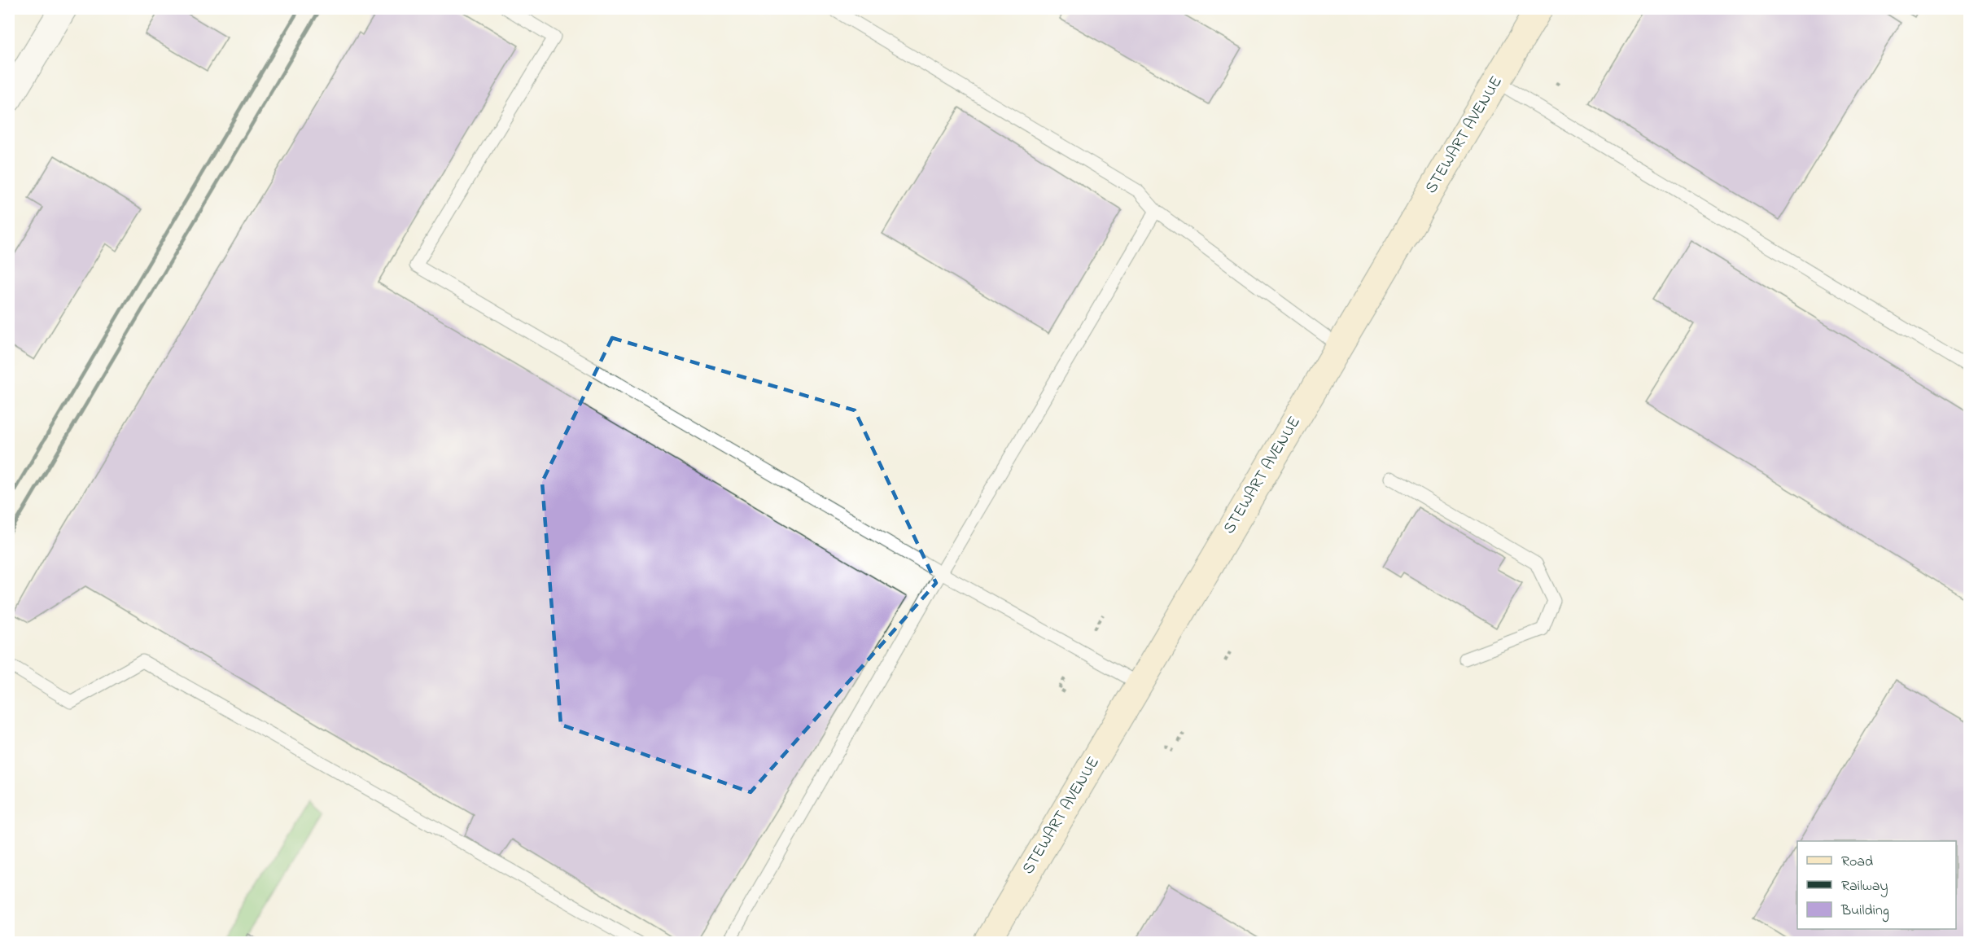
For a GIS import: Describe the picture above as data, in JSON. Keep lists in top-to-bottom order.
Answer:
{
  "streets": {
    "main road": ["STEWART AVENUE"]
  },
  "legend": ["Road", "Railway", "Building"]
}
